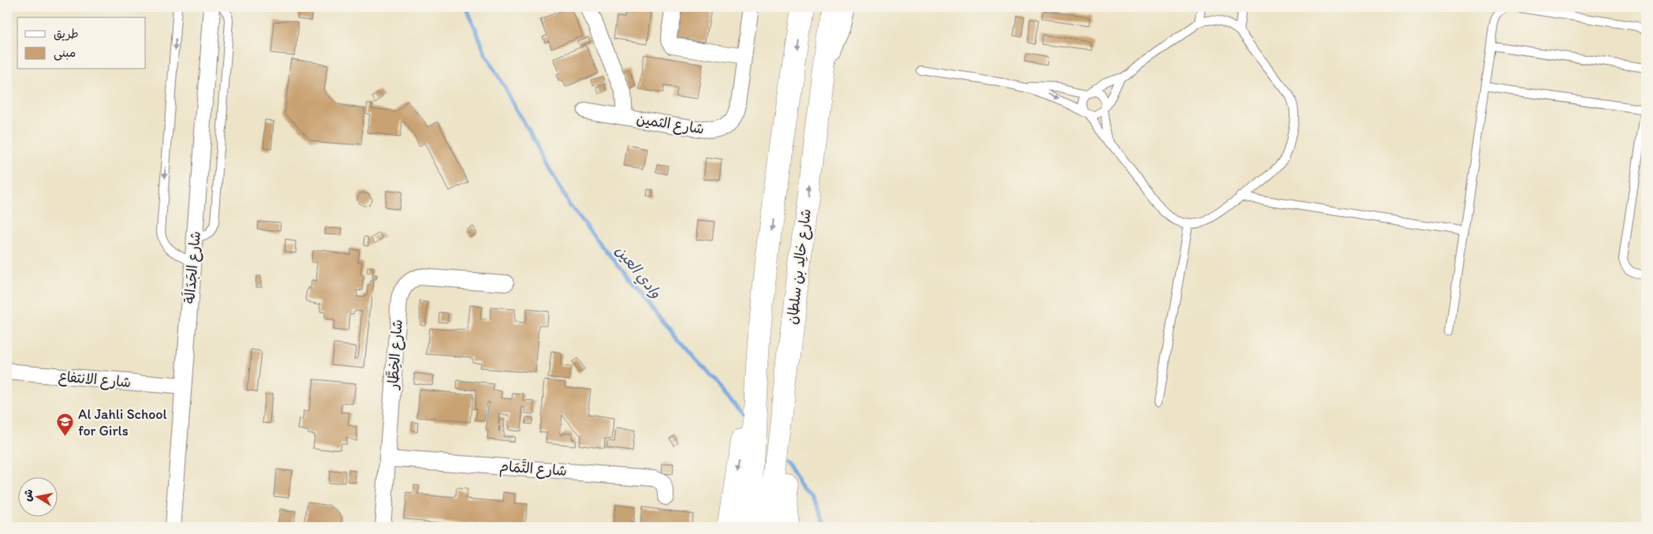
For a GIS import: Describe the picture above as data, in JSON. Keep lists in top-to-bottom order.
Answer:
{
  "streets": {
    "main road": ["شارع خالِد بن سلطان"],
    "street": [
      "شارع الثمين",
      "شارع الجَدَالَة",
      "شارع الخِطَّار",
      "شارع الانتفاع",
      "شارع التَّمَام"
    ]
  },
  "crossings": [
    ["شارع الجَدَالَة", "شارع الانتفاع"],
    ["شارع الخِطَّار", "شارع التَّمَام"]
  ],
  "water": ["وادي العين"],
  "places": {
    "school or university": ["Al Jahli School for Girls"]
  },
  "legend": ["طريق", "مبنى"],
  "north": "left"
}
